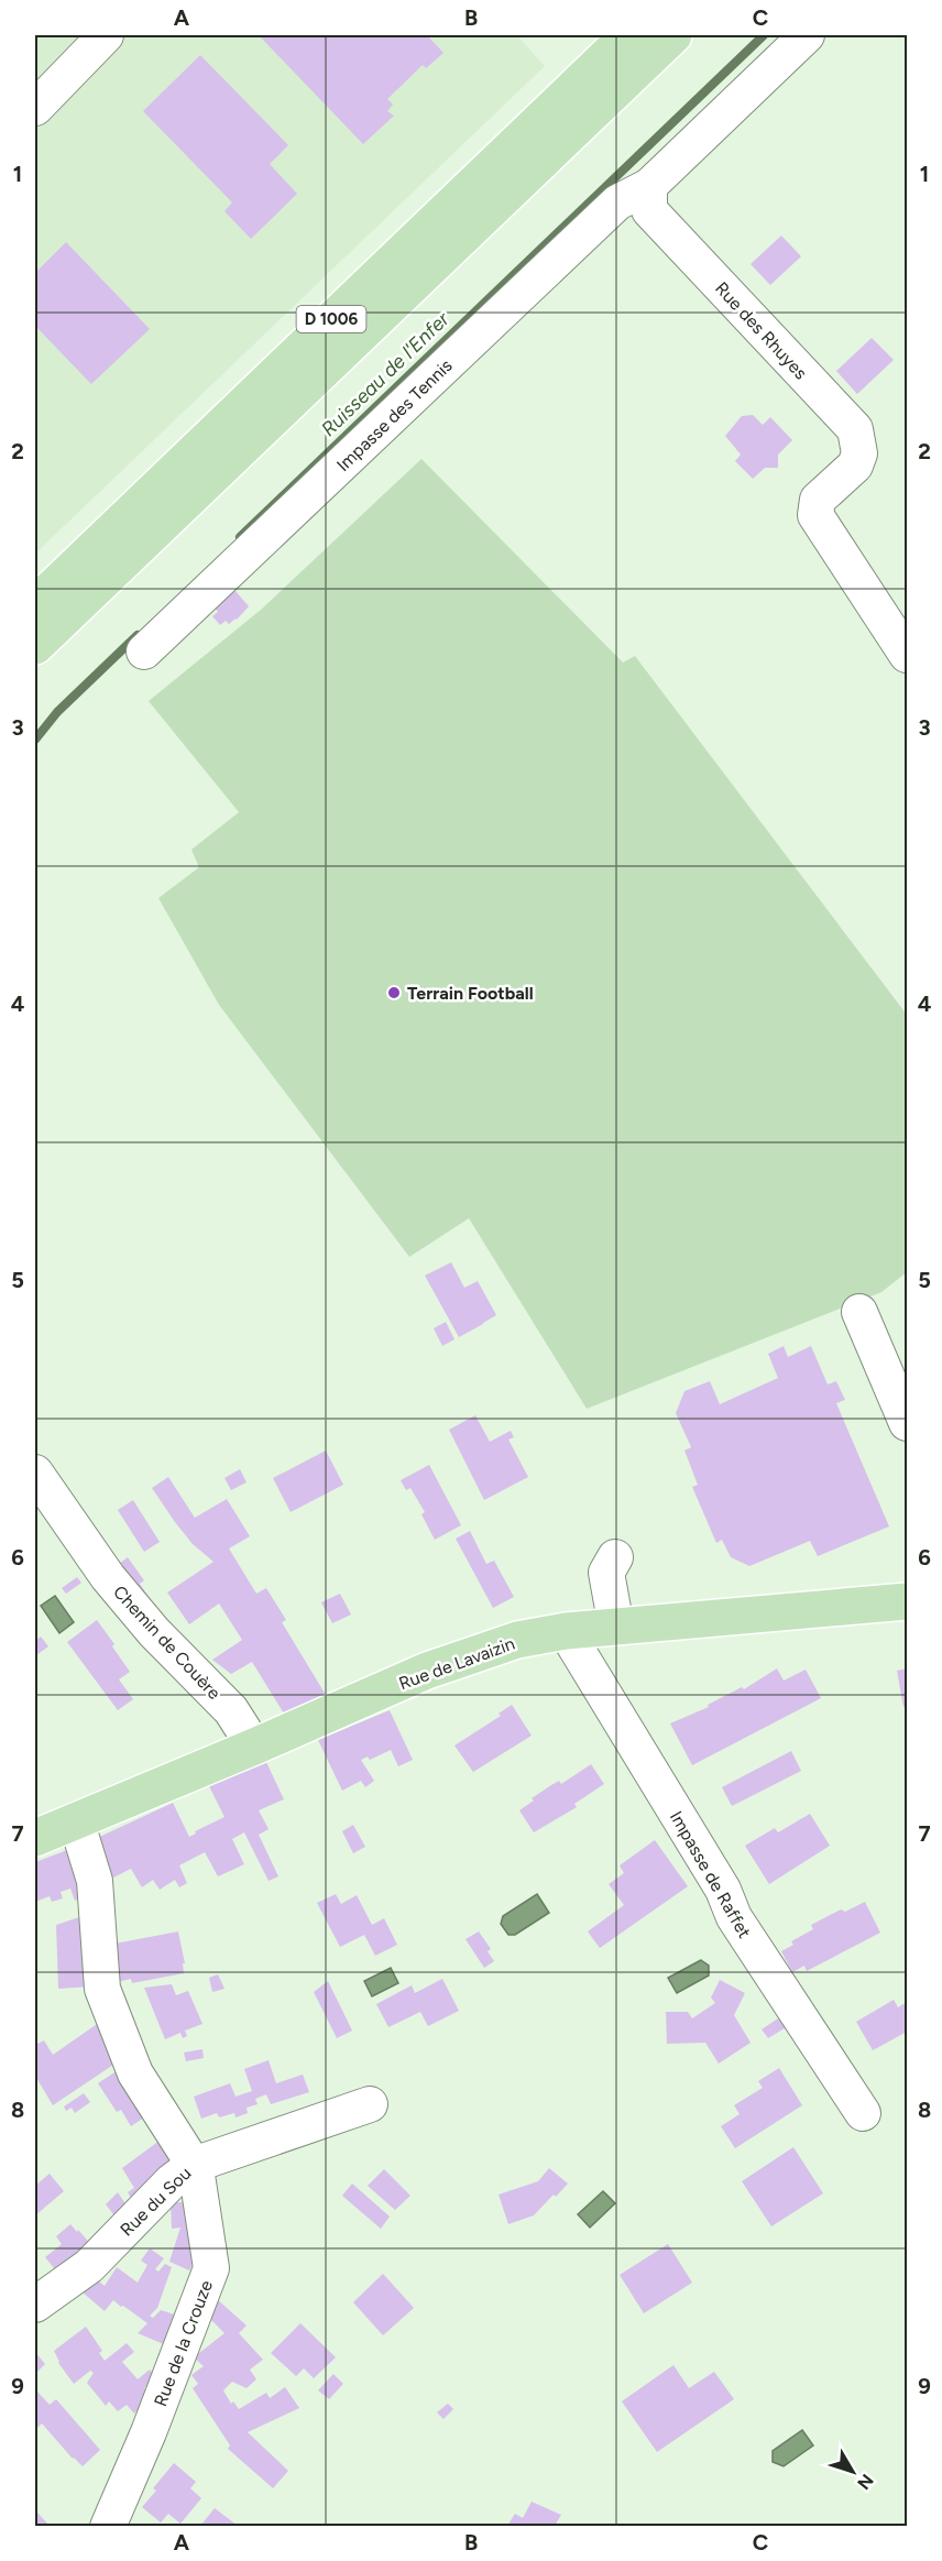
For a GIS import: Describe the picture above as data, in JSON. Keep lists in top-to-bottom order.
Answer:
{
  "streets": {
    "main road": ["D 1006", "Rue de Lavaizin"],
    "street": [
      "Rue des Rhuyes",
      "Impasse des Tennis",
      "Chemin de Couère",
      "Impasse de Raffet",
      "Rue du Sou",
      "Rue de la Crouze"
    ]
  },
  "crossings": [
    ["Rue des Rhuyes", "Impasse des Tennis"],
    ["Chemin de Couère", "Rue de Lavaizin"],
    ["Rue de Lavaizin", "Impasse de Raffet"],
    ["Rue de Lavaizin", "Rue de la Crouze"],
    ["Rue du Sou", "Rue de la Crouze"]
  ],
  "water": ["Ruisseau de l'Enfer"],
  "places": ["Terrain Football"],
  "north": "bottom right",
  "grid": {
    "columns": ["A", "B", "C"],
    "rows": [
      "1",
      "2",
      "3",
      "4",
      "5",
      "6",
      "7",
      "8",
      "9"
    ]
  }
}
